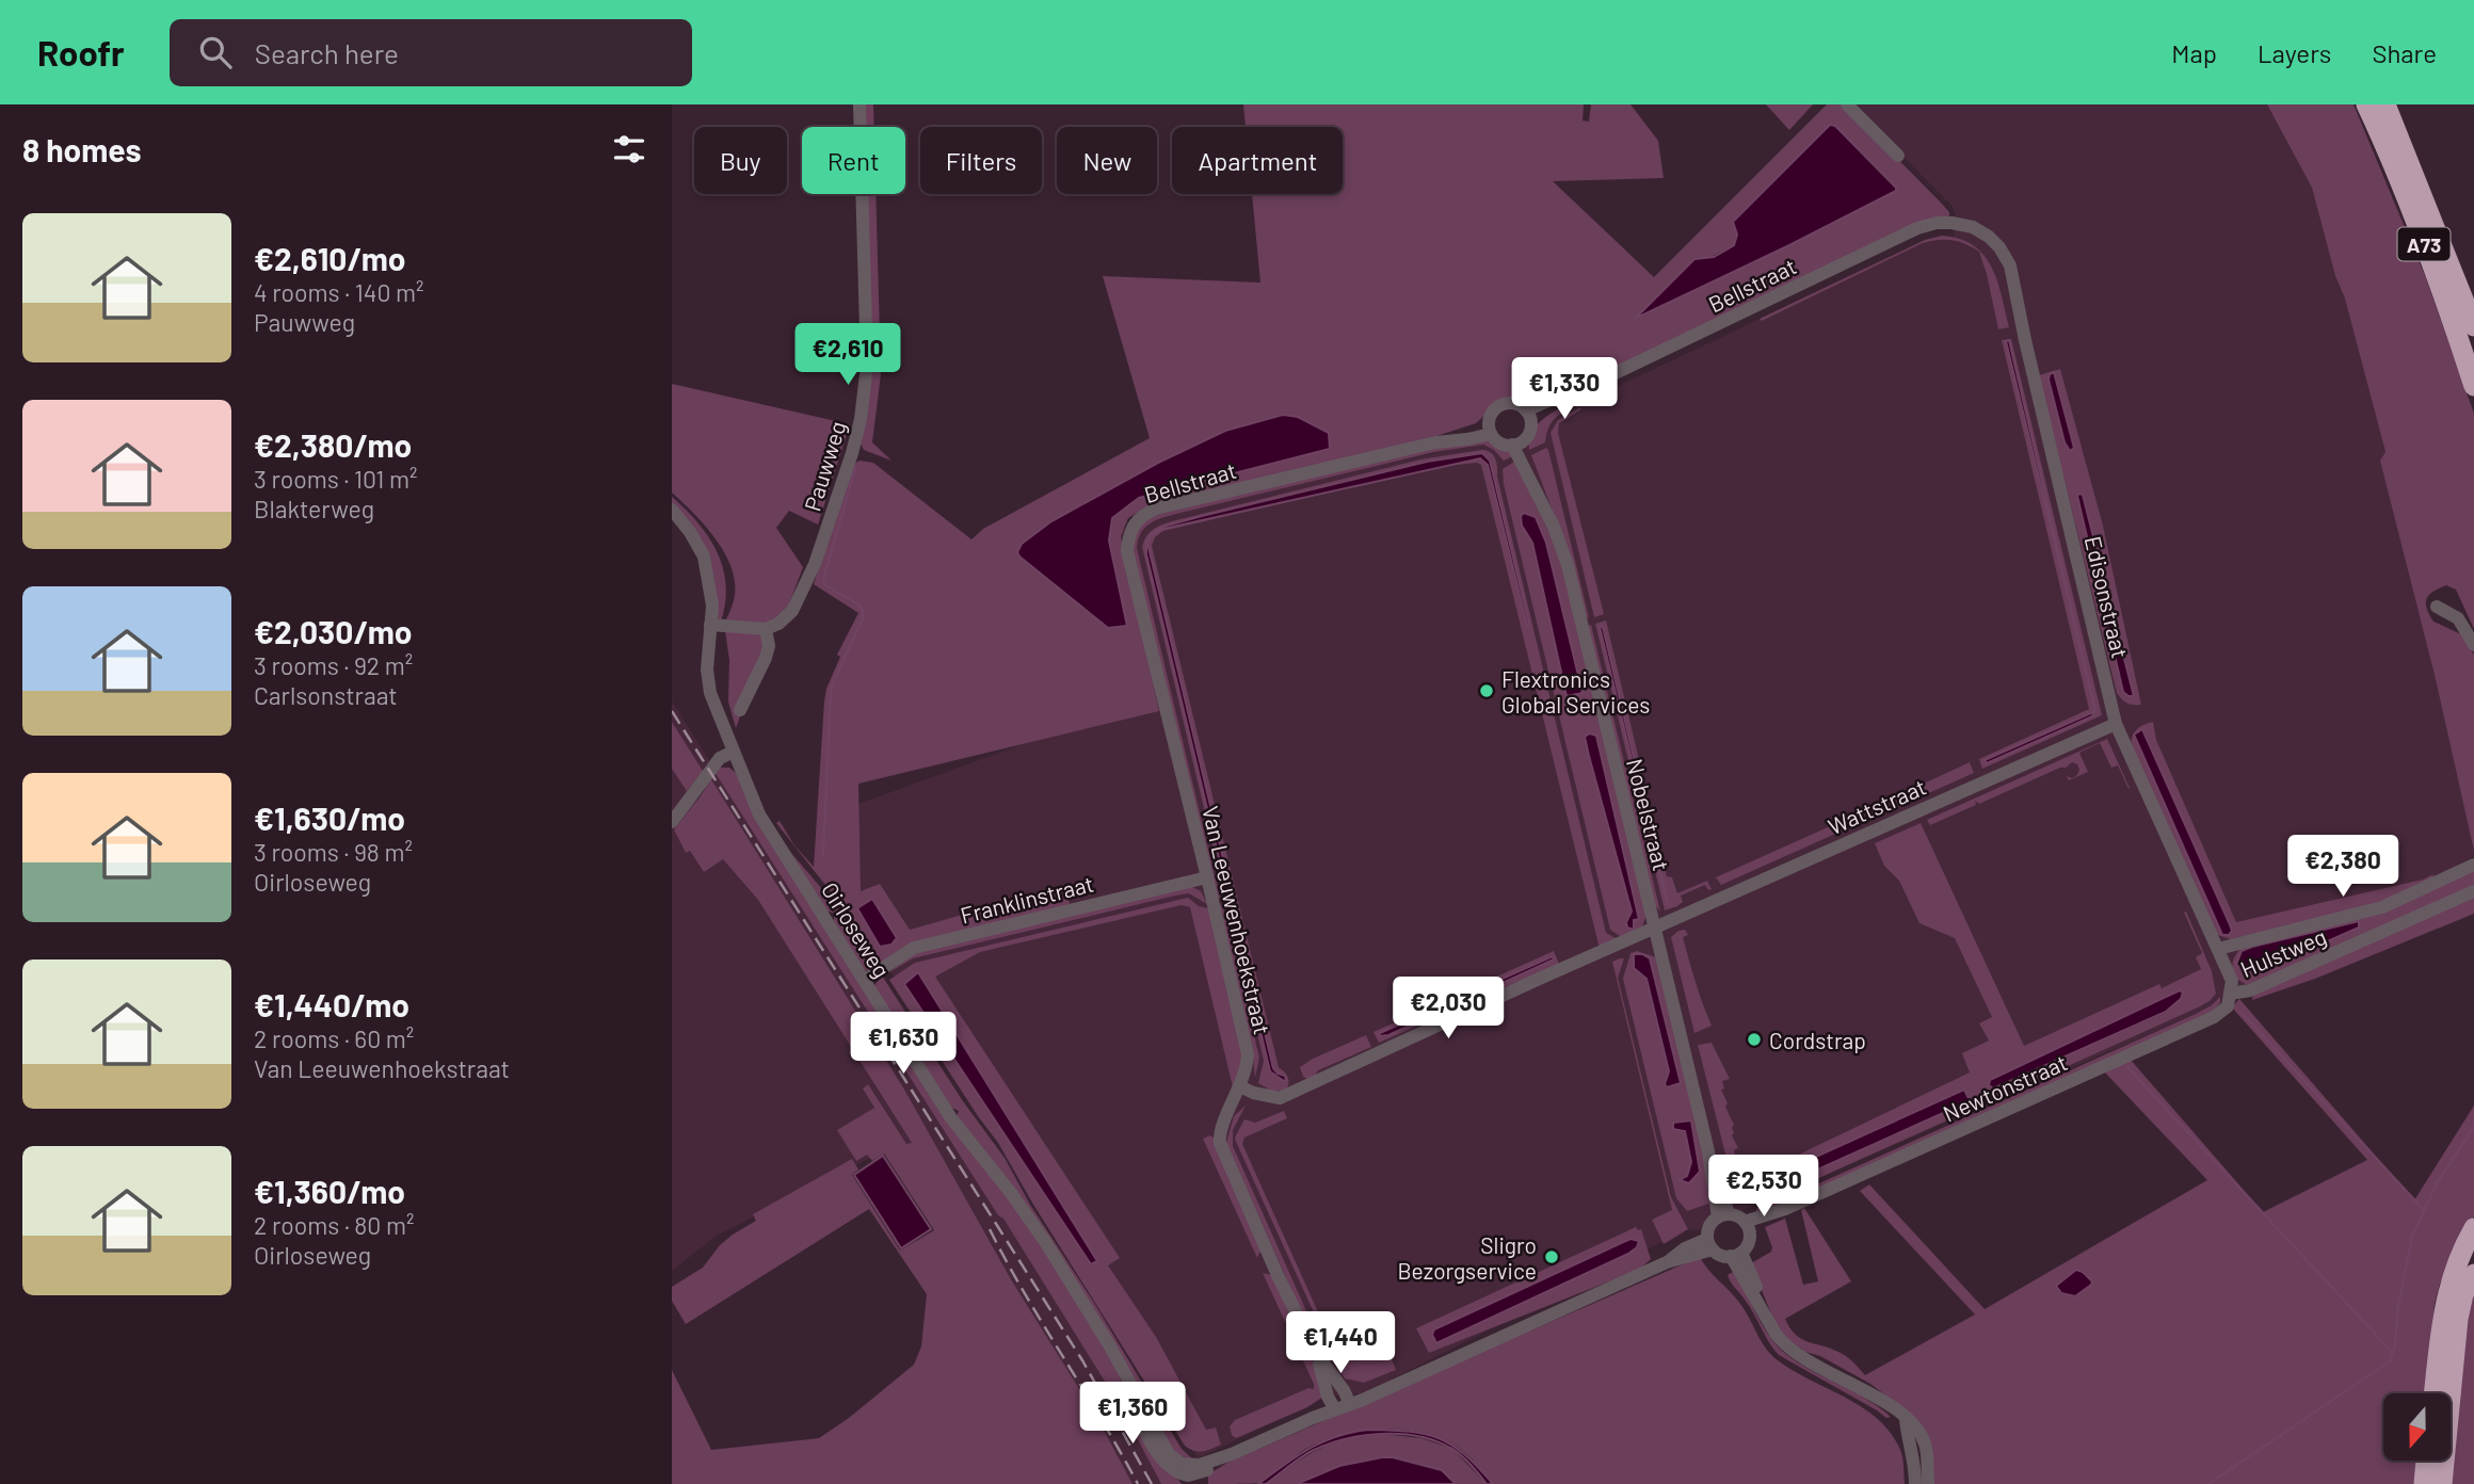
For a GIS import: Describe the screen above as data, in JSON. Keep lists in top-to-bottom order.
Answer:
{
  "streets": {
    "highway": ["A73"],
    "street": [
      "Bellstraat",
      "Pauwweg",
      "Edisonstraat",
      "Wattstraat",
      "Nobelstraat",
      "Franklinstraat",
      "Van Leeuwenhoekstraat",
      "Oirloseweg",
      "Hulstweg",
      "Newtonstraat"
    ]
  },
  "crossings": [
    ["Bellstraat", "Edisonstraat"],
    ["Bellstraat", "Nobelstraat"],
    ["Bellstraat", "Van Leeuwenhoekstraat"],
    ["Edisonstraat", "Wattstraat"],
    ["Edisonstraat", "Hulstweg"],
    ["Edisonstraat", "Newtonstraat"],
    ["Wattstraat", "Nobelstraat"],
    ["Wattstraat", "Van Leeuwenhoekstraat"],
    ["Nobelstraat", "Newtonstraat"],
    ["Franklinstraat", "Van Leeuwenhoekstraat"],
    ["Franklinstraat", "Oirloseweg"],
    ["Hulstweg", "Newtonstraat"]
  ],
  "places": ["Flextronics Global Services", "Cordstrap", "Sligro Bezorgservice"],
  "north": "bottom",
  "page": {
    "header": "Roofr",
    "search": "Search here",
    "nav": ["Map", "Layers", "Share"],
    "heading": "8 homes",
    "chip": [
      "Buy",
      "Rent",
      "Filters",
      "New",
      "Apartment"
    ],
    "list": [
      {
        "name": "€2,610/mo",
        "note": "4 rooms · 140 m² · Pauwweg"
      },
      {
        "name": "€2,380/mo",
        "note": "3 rooms · 101 m² · Blakterweg"
      },
      {
        "name": "€2,030/mo",
        "note": "3 rooms · 92 m² · Carlsonstraat"
      },
      {
        "name": "€1,630/mo",
        "note": "3 rooms · 98 m² · Oirloseweg"
      },
      {
        "name": "€1,440/mo",
        "note": "2 rooms · 60 m² · Van Leeuwenhoekstraat"
      },
      {
        "name": "€1,360/mo",
        "note": "2 rooms · 80 m² · Oirloseweg"
      }
    ],
    "price": [
      "€2,610",
      "€1,330",
      "€2,380",
      "€2,030",
      "€1,630",
      "€2,530",
      "€1,440",
      "€1,360"
    ]
  }
}
